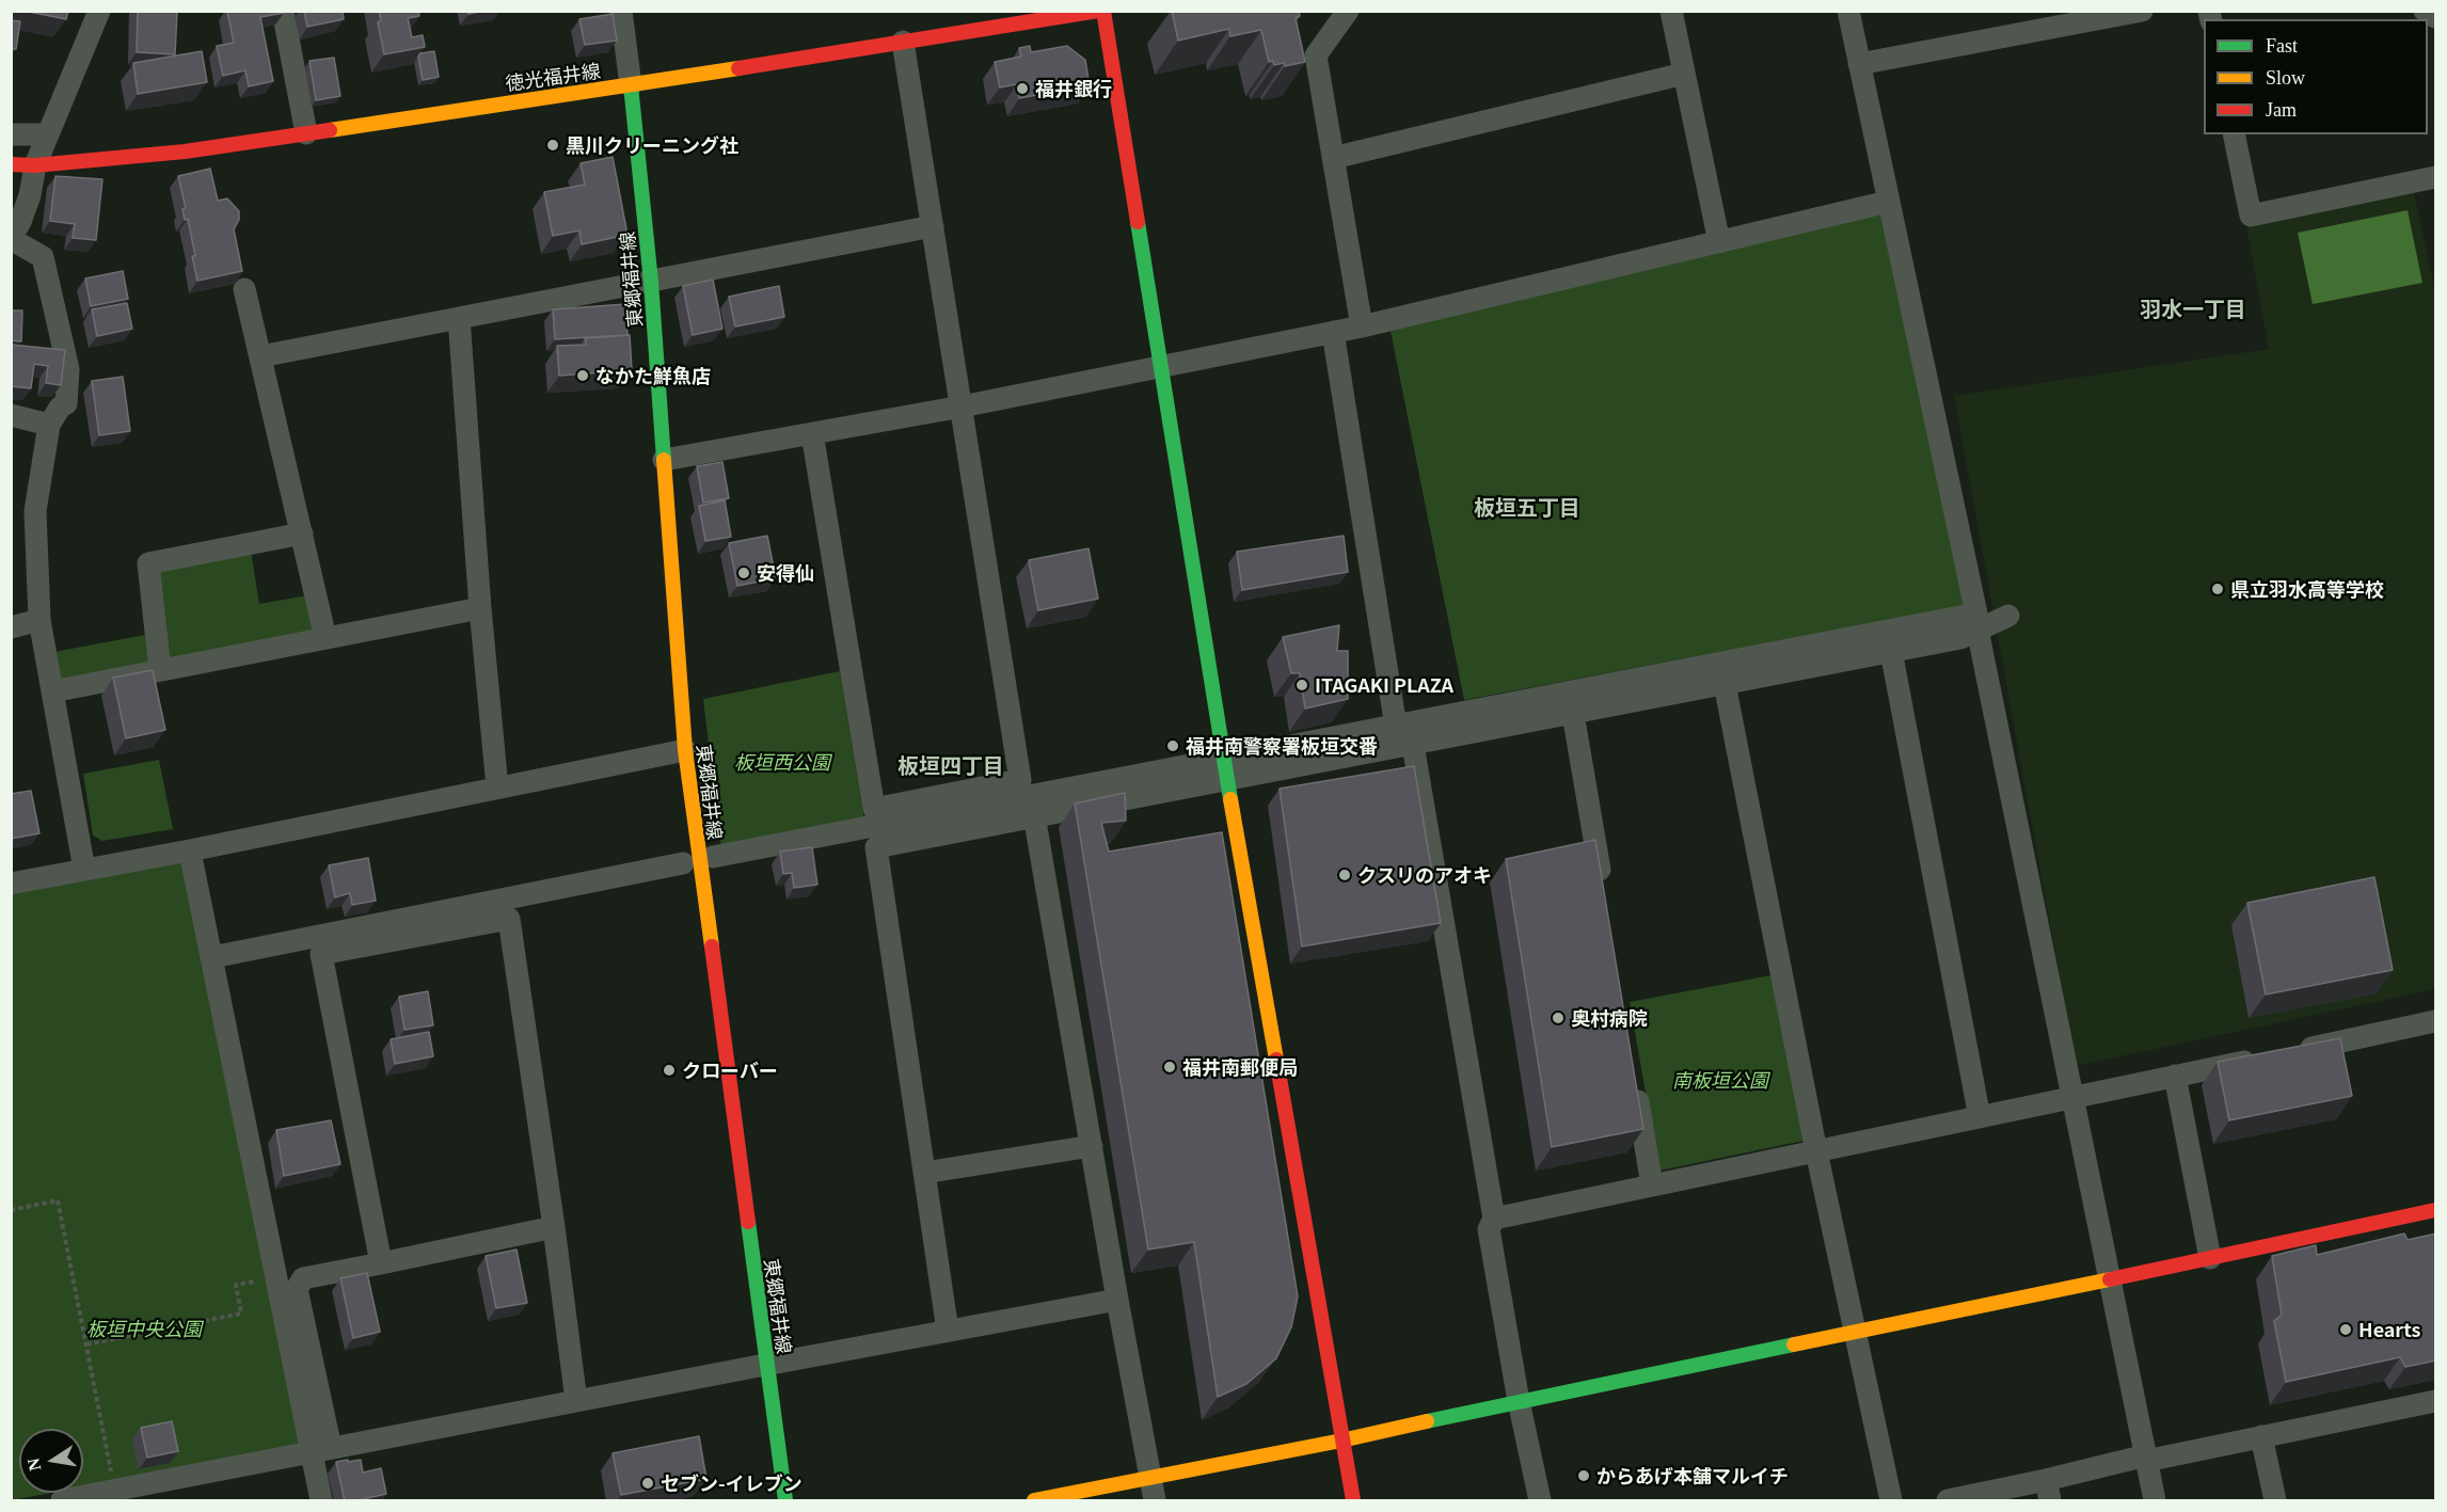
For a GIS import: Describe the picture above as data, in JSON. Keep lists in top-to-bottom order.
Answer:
{
  "streets": {
    "street": ["徳光福井線", "東郷福井線"]
  },
  "crossings": [
    ["徳光福井線", "東郷福井線"]
  ],
  "districts": ["羽水一丁目", "板垣五丁目", "板垣四丁目"],
  "parks": ["板垣西公園", "南板垣公園", "板垣中央公園"],
  "places": [
    "福井銀行",
    "黒川クリーニング社",
    "なかた鮮魚店",
    "安得仙",
    "県立羽水高等学校",
    "ITAGAKI PLAZA",
    "福井南警察署板垣交番",
    "クスリのアオキ",
    "奥村病院",
    "福井南郵便局",
    "クローバー",
    "Hearts",
    "からあげ本舗マルイチ",
    "セブン-イレブン"
  ],
  "legend": ["Fast", "Slow", "Jam"],
  "north": "left"
}
